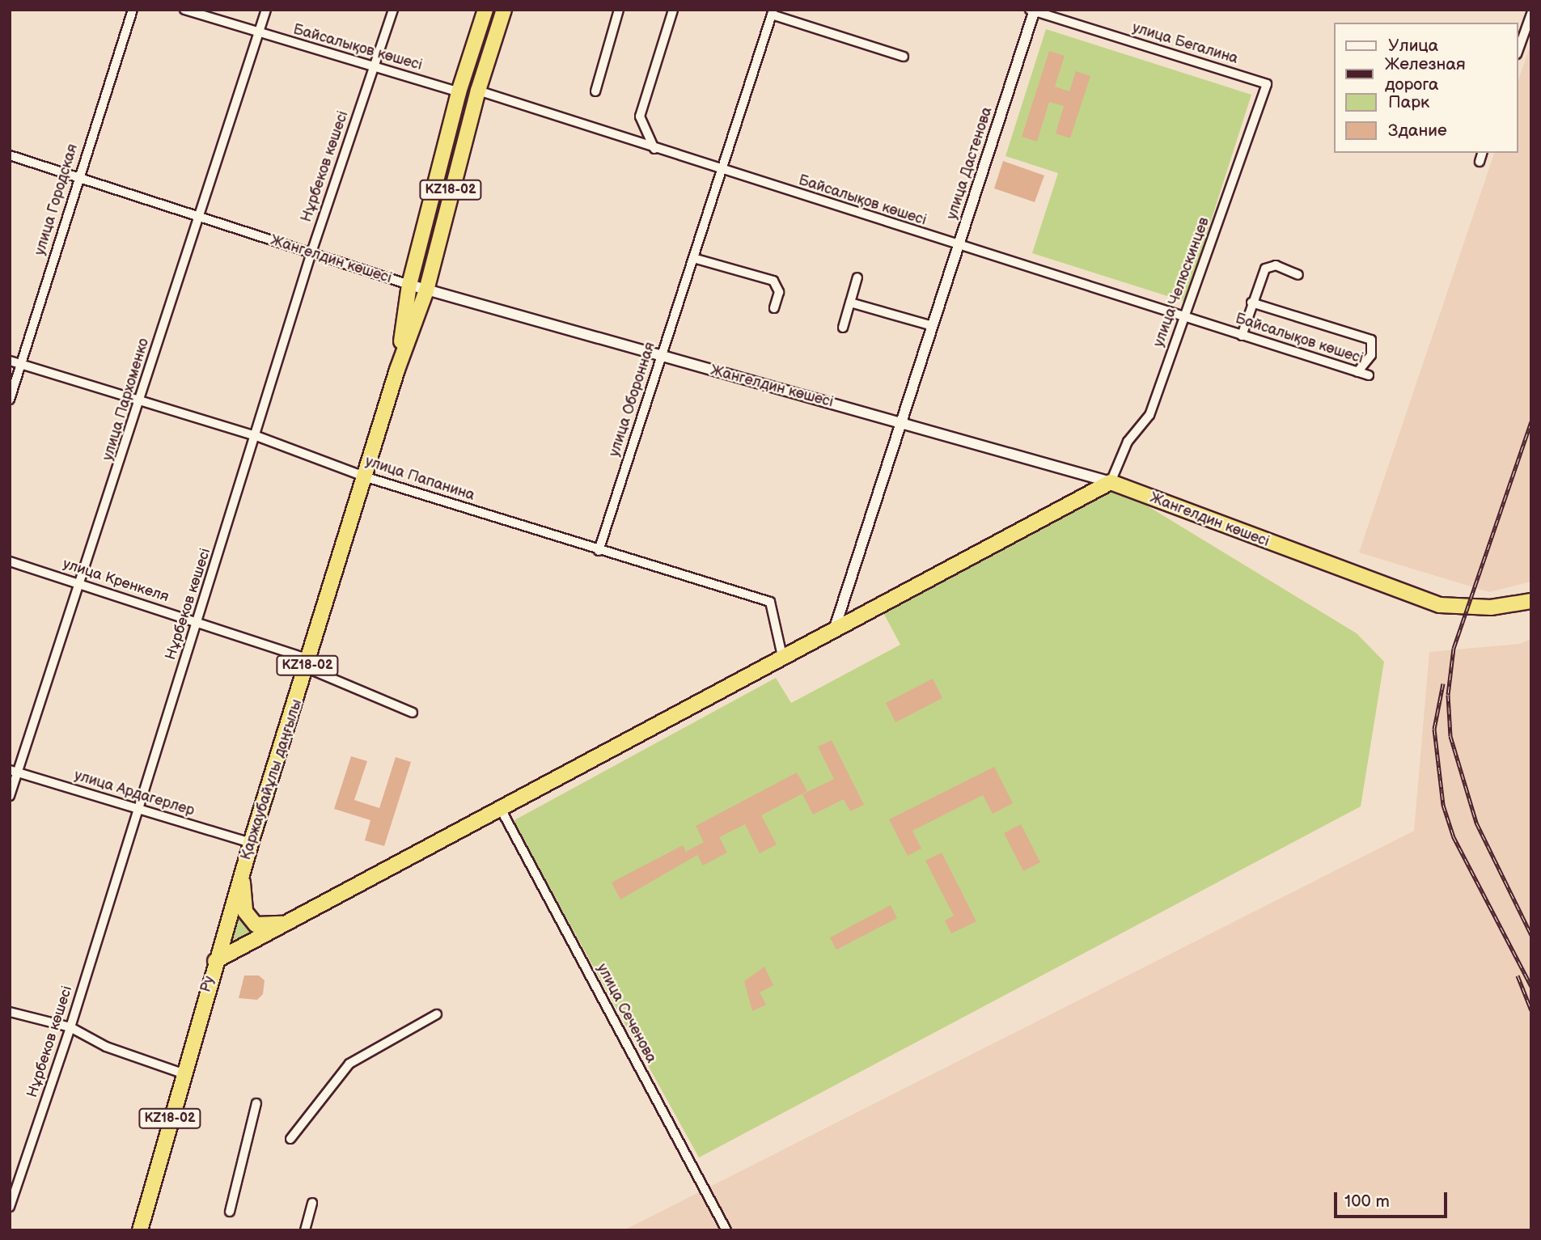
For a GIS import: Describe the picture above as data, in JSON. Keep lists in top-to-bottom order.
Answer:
{
  "streets": {
    "highway": [
      "KZ18-02",
      "Жангелдин көшесі",
      "Қаржаубайұлы даңғылы",
      "Ру"
    ],
    "street": [
      "улица Бегалина",
      "Байсалықов көшесі",
      "улица Дастенова",
      "Нұрбеков көшесі",
      "улица Городская",
      "улица Челюскинцев",
      "улица Пархоменко",
      "улица Оборонная",
      "улица Папанина",
      "улица Кренкеля",
      "улица Ардагерлер",
      "улица Сеченова"
    ]
  },
  "crossings": [
    ["улица Бегалина", "улица Дастенова"],
    ["улица Бегалина", "улица Челюскинцев"],
    ["Байсалықов көшесі", "улица Дастенова"],
    ["Байсалықов көшесі", "Нұрбеков көшесі"],
    ["Байсалықов көшесі", "улица Челюскинцев"],
    ["Байсалықов көшесі", "улица Пархоменко"],
    ["Байсалықов көшесі", "улица Оборонная"],
    ["Байсалықов көшесі", "Қаржаубайұлы даңғылы"],
    ["улица Дастенова", "Жангелдин көшесі"],
    ["Нұрбеков көшесі", "Жангелдин көшесі"],
    ["Нұрбеков көшесі", "улица Папанина"],
    ["Нұрбеков көшесі", "улица Кренкеля"],
    ["Нұрбеков көшесі", "улица Ардагерлер"],
    ["KZ18-02", "Ру"],
    ["улица Городская", "Жангелдин көшесі"],
    ["улица Городская", "улица Папанина"],
    ["Жангелдин көшесі", "улица Челюскинцев"],
    ["Жангелдин көшесі", "улица Пархоменко"],
    ["Жангелдин көшесі", "улица Оборонная"],
    ["Жангелдин көшесі", "Қаржаубайұлы даңғылы"],
    ["улица Пархоменко", "улица Папанина"],
    ["улица Пархоменко", "улица Кренкеля"],
    ["улица Пархоменко", "улица Ардагерлер"],
    ["улица Оборонная", "улица Папанина"],
    ["улица Папанина", "Қаржаубайұлы даңғылы"],
    ["улица Кренкеля", "Қаржаубайұлы даңғылы"],
    ["Қаржаубайұлы даңғылы", "улица Ардагерлер"],
    ["Қаржаубайұлы даңғылы", "Ру"]
  ],
  "legend": [
    "Улица",
    "Железная дорога",
    "Парк",
    "Здание"
  ],
  "scale_bar": "100 m"
}
